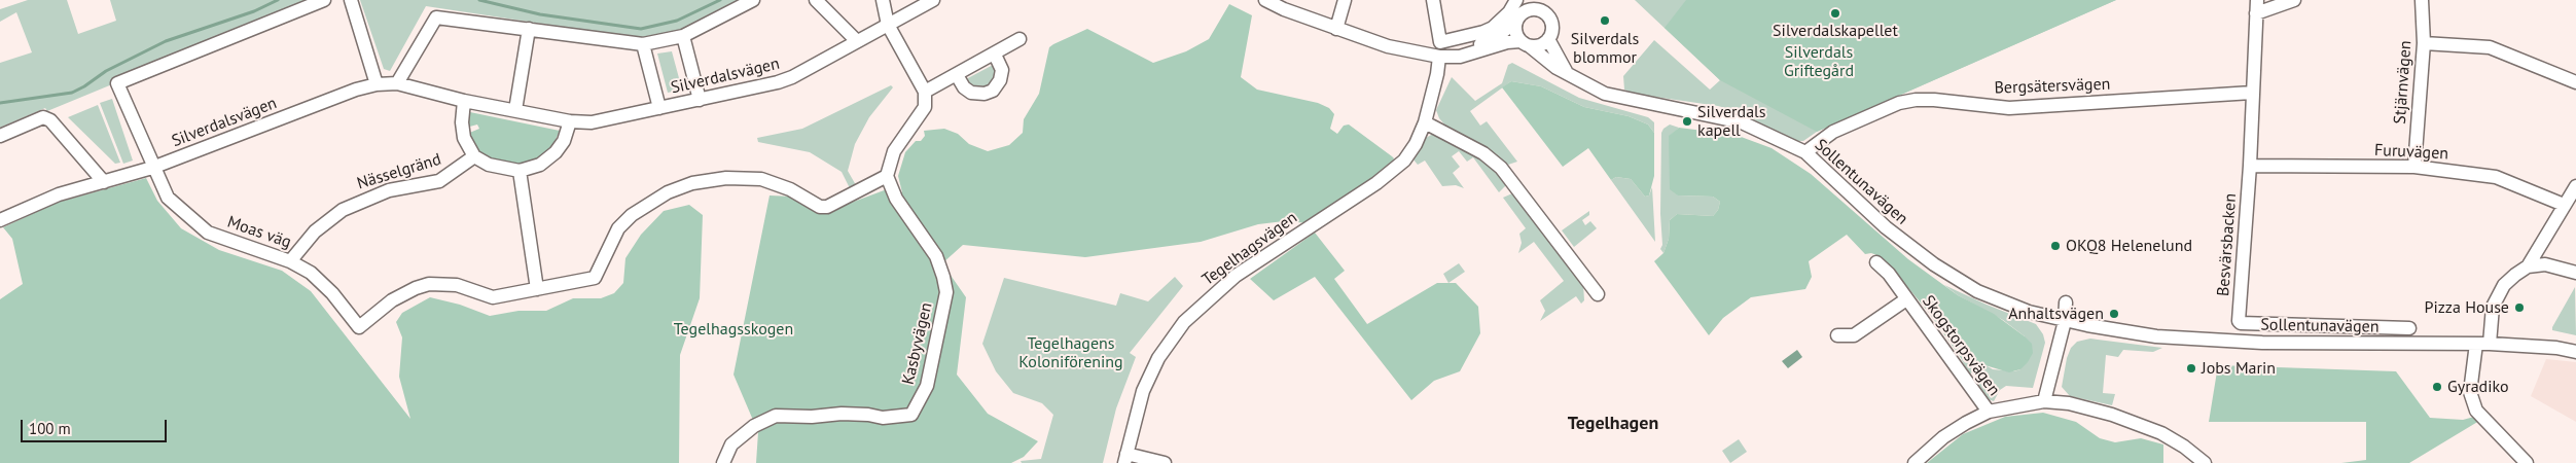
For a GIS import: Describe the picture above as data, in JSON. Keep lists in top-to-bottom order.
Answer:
{
  "streets": {
    "street": [
      "Silverdalsvägen",
      "Stjärnvägen",
      "Bergsätersvägen",
      "Furuvägen",
      "Nässelgränd",
      "Sollentunavägen",
      "Moas väg",
      "Besvärsbacken",
      "Tegelhagsvägen",
      "Kasbyvägen",
      "Skogstorpsvägen"
    ]
  },
  "crossings": [
    ["Silverdalsvägen", "Moas väg"],
    ["Stjärnvägen", "Furuvägen"],
    ["Bergsätersvägen", "Sollentunavägen"],
    ["Bergsätersvägen", "Besvärsbacken"],
    ["Furuvägen", "Besvärsbacken"],
    ["Nässelgränd", "Moas väg"]
  ],
  "districts": ["Tegelhagen"],
  "parks": ["Silverdals Griftegård", "Tegelhagsskogen", "Tegelhagens Koloniförening"],
  "places": [
    "Silverdalskapellet",
    "Silverdals blommor",
    "Silverdals kapell",
    "OKQ8 Helenelund",
    "Pizza House",
    "Anhaltsvägen",
    "Jobs Marin",
    "Gyradiko"
  ],
  "scale_bar": "100 m"
}
